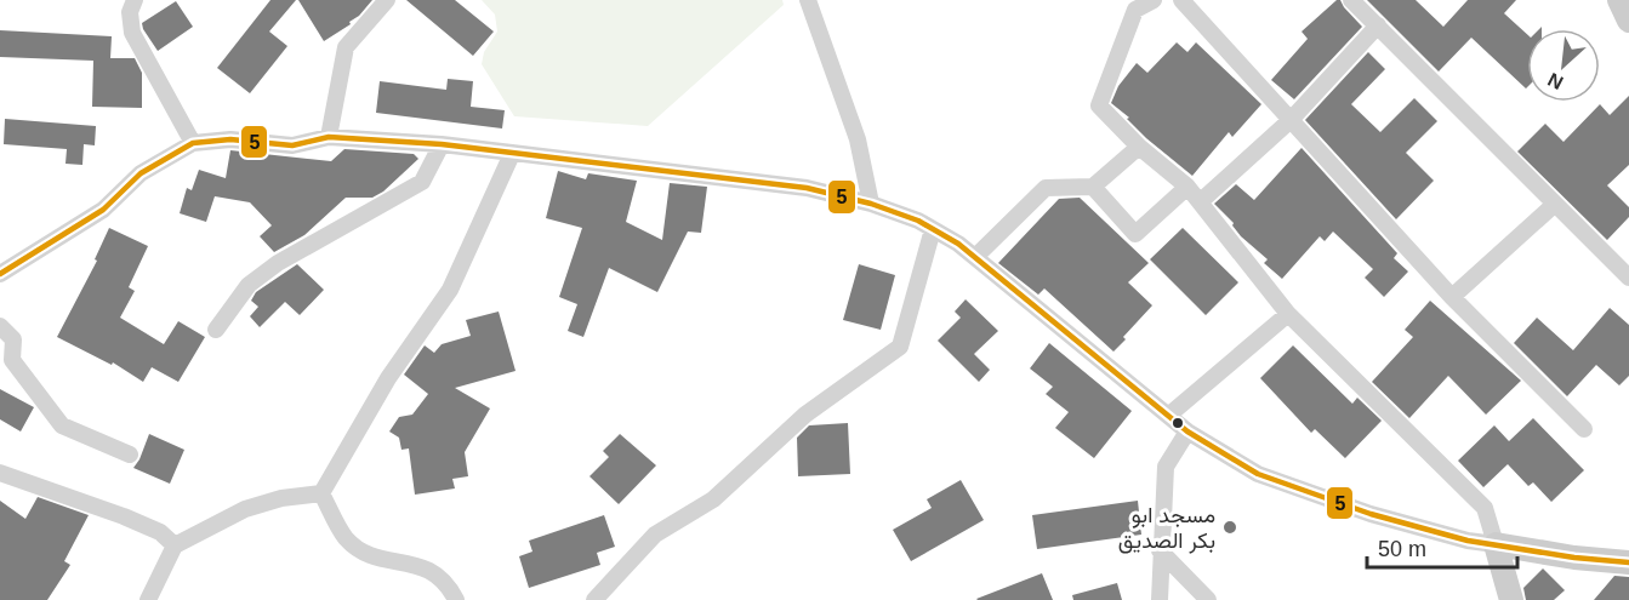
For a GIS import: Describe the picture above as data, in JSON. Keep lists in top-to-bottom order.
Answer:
{
  "places": ["مسجد ابو بكر الصديق"],
  "lines": ["transit line 5"],
  "scale_bar": "50 m",
  "north": "bottom left"
}
